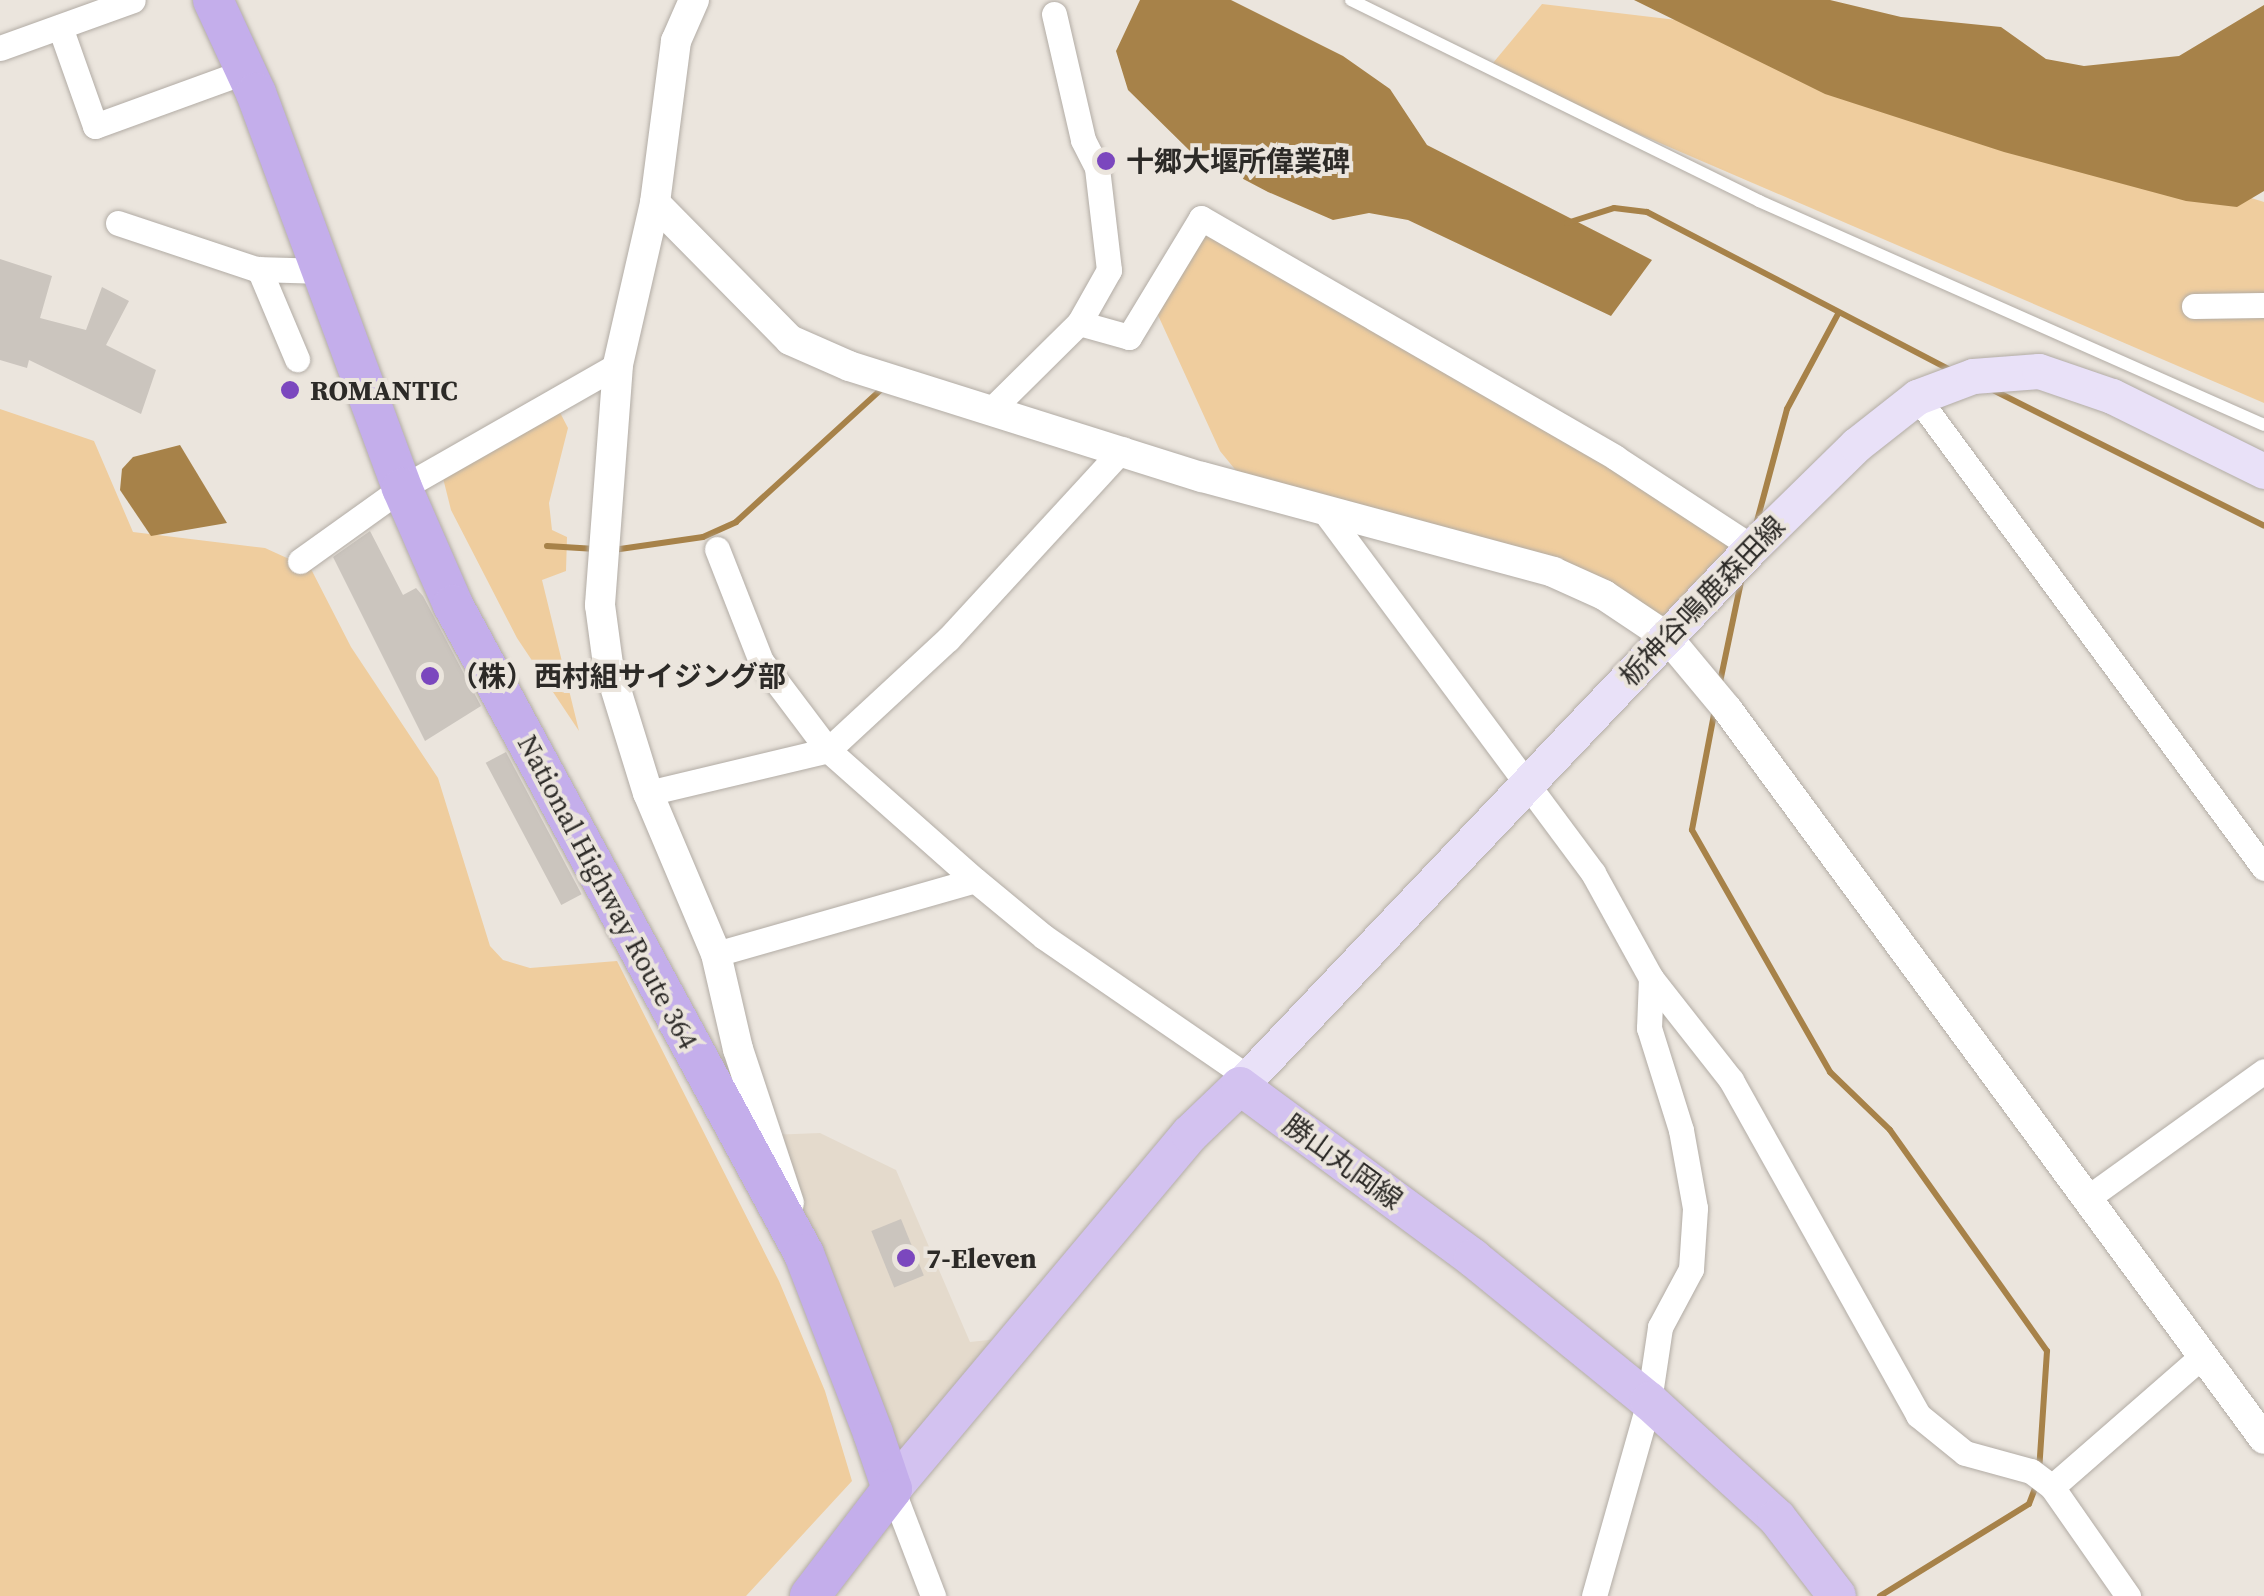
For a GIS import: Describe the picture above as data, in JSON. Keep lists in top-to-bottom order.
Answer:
{
  "streets": {
    "highway": ["National Highway Route 364"],
    "main road": ["栃神谷鳴鹿森田線", "勝山丸岡線"]
  },
  "crossings": [
    ["栃神谷鳴鹿森田線", "勝山丸岡線"]
  ],
  "places": [
    "十郷大堰所偉業碑",
    "ROMANTIC",
    "（株）西村組サイジング部",
    "7-Eleven"
  ]
}
